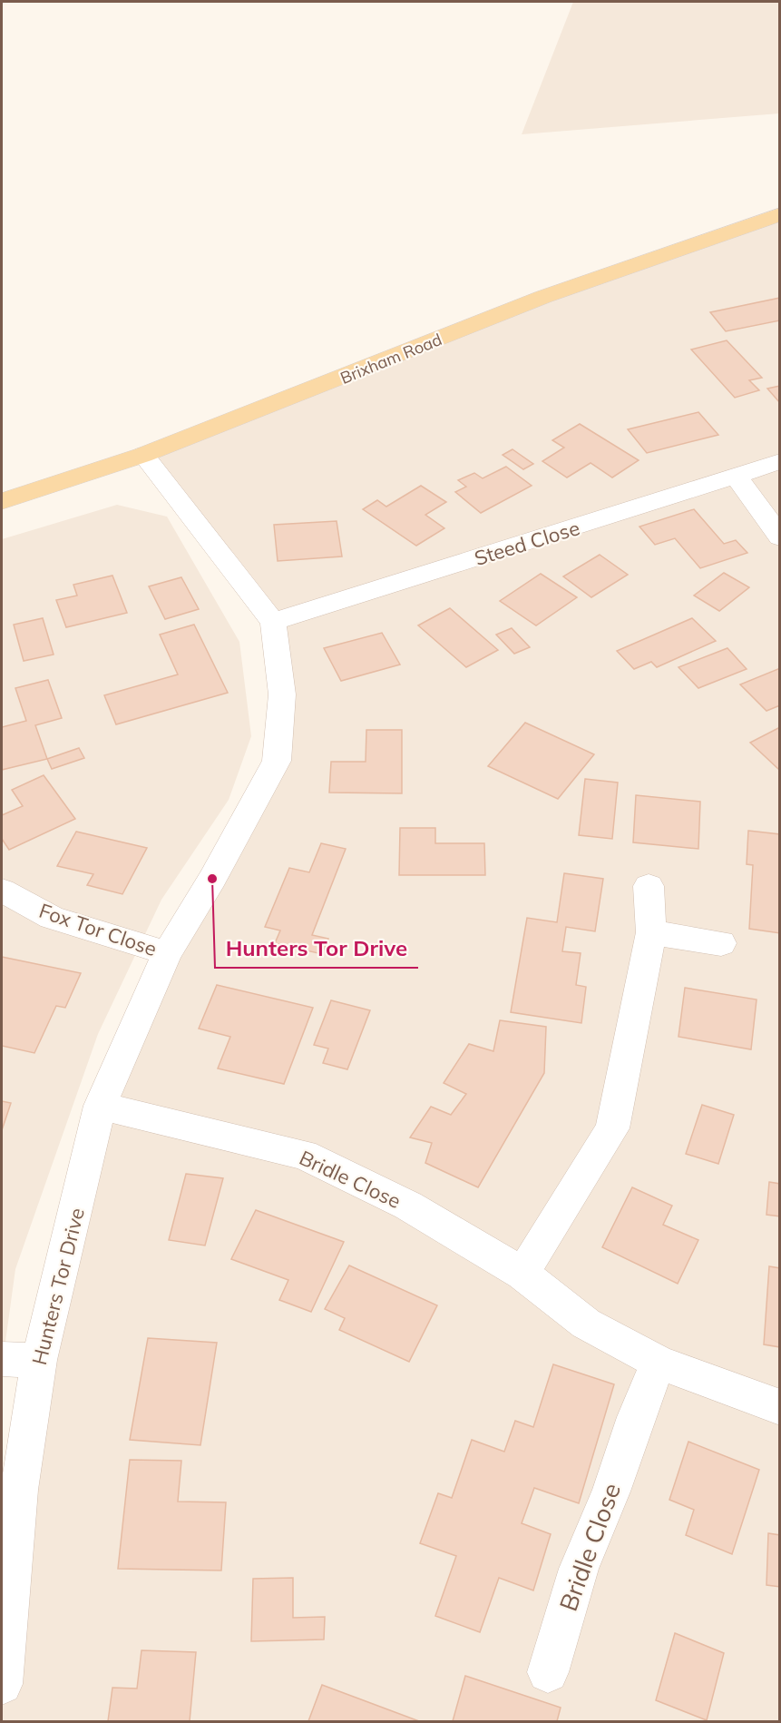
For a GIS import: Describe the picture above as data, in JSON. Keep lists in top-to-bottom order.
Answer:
{
  "streets": {
    "main road": ["Brixham Road"],
    "street": [
      "Steed Close",
      "Fox Tor Close",
      "Bridle Close",
      "Hunters Tor Drive"
    ]
  },
  "crossings": [
    ["Steed Close", "Hunters Tor Drive"],
    ["Fox Tor Close", "Hunters Tor Drive"],
    ["Bridle Close", "Hunters Tor Drive"]
  ],
  "places": ["Hunters Tor Drive"]
}
